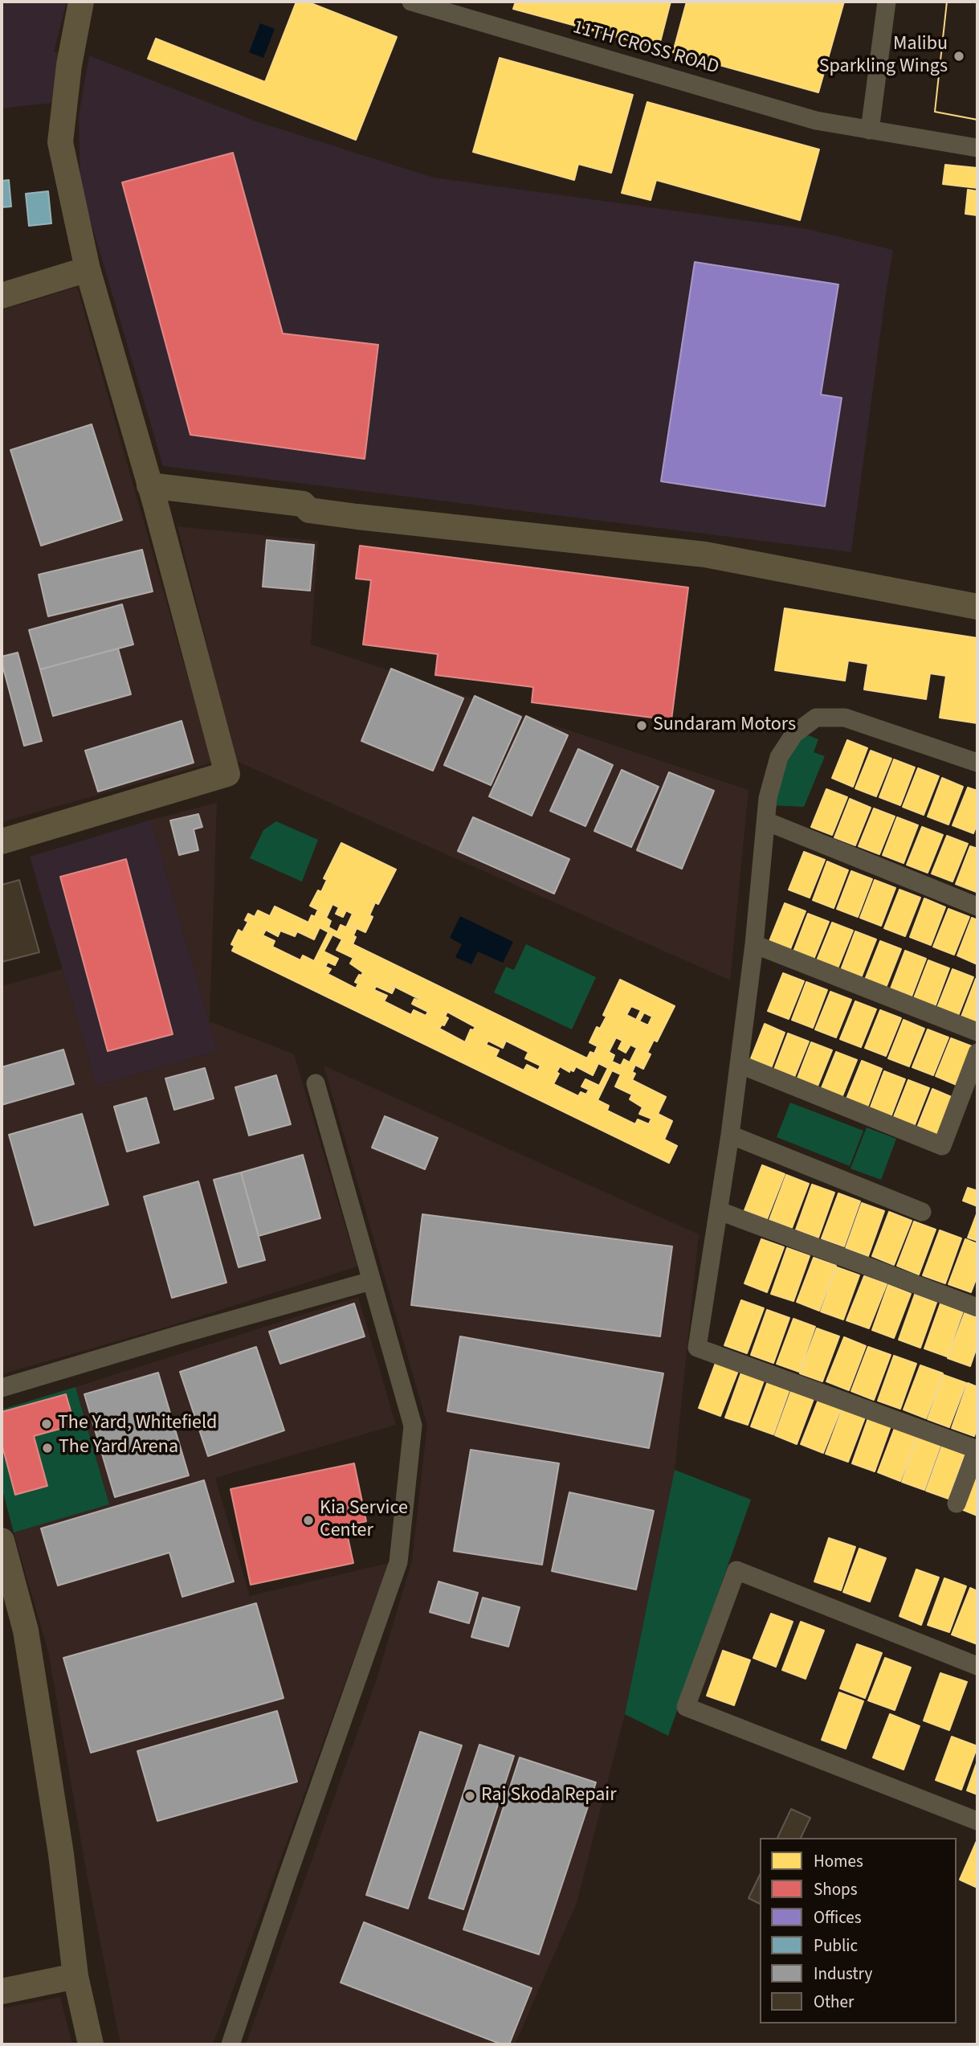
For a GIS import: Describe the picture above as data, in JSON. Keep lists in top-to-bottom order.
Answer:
{
  "streets": {
    "street": ["11TH CROSS ROAD"]
  },
  "places": [
    "Malibu Sparkling Wings",
    "Sundaram Motors",
    "The Yard, Whitefield",
    "The Yard Arena",
    "Kia Service Center",
    "Raj Skoda Repair"
  ],
  "legend": [
    "Homes",
    "Shops",
    "Offices",
    "Public",
    "Industry",
    "Other"
  ]
}
